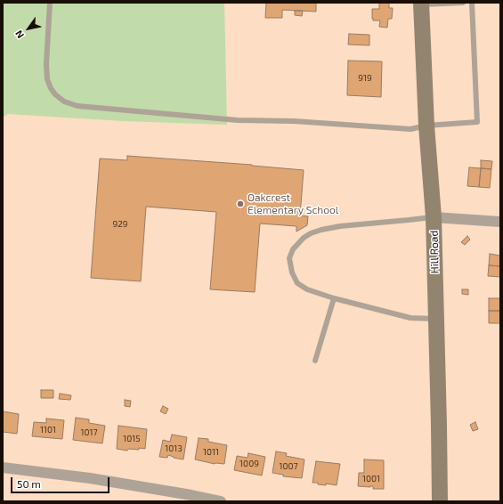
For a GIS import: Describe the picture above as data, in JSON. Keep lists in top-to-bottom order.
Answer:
{
  "streets": {
    "street": ["Hill Road"]
  },
  "places": ["Oakcrest Elementary School"],
  "house_numbers": [
    "919",
    "929",
    "1101",
    "1017",
    "1015",
    "1013",
    "1011",
    "1009",
    "1007",
    "1001"
  ],
  "scale_bar": "50 m",
  "north": "bottom left"
}
